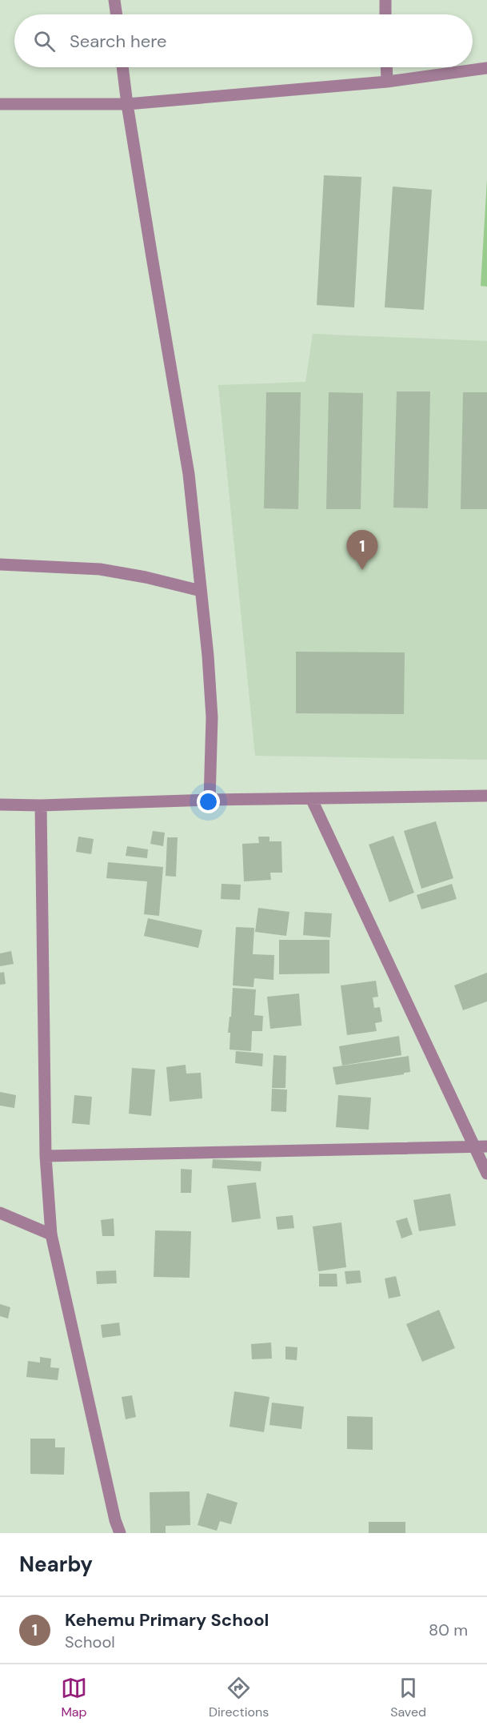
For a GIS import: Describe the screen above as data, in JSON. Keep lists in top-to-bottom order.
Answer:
{
  "page": {
    "search": "Search here",
    "pins": "1",
    "heading": "Nearby",
    "list": [
      {
        "mark": "1",
        "name": "Kehemu Primary School",
        "note": "School",
        "value": "80 m"
      }
    ],
    "nav": ["Map", "Directions", "Saved"]
  }
}
